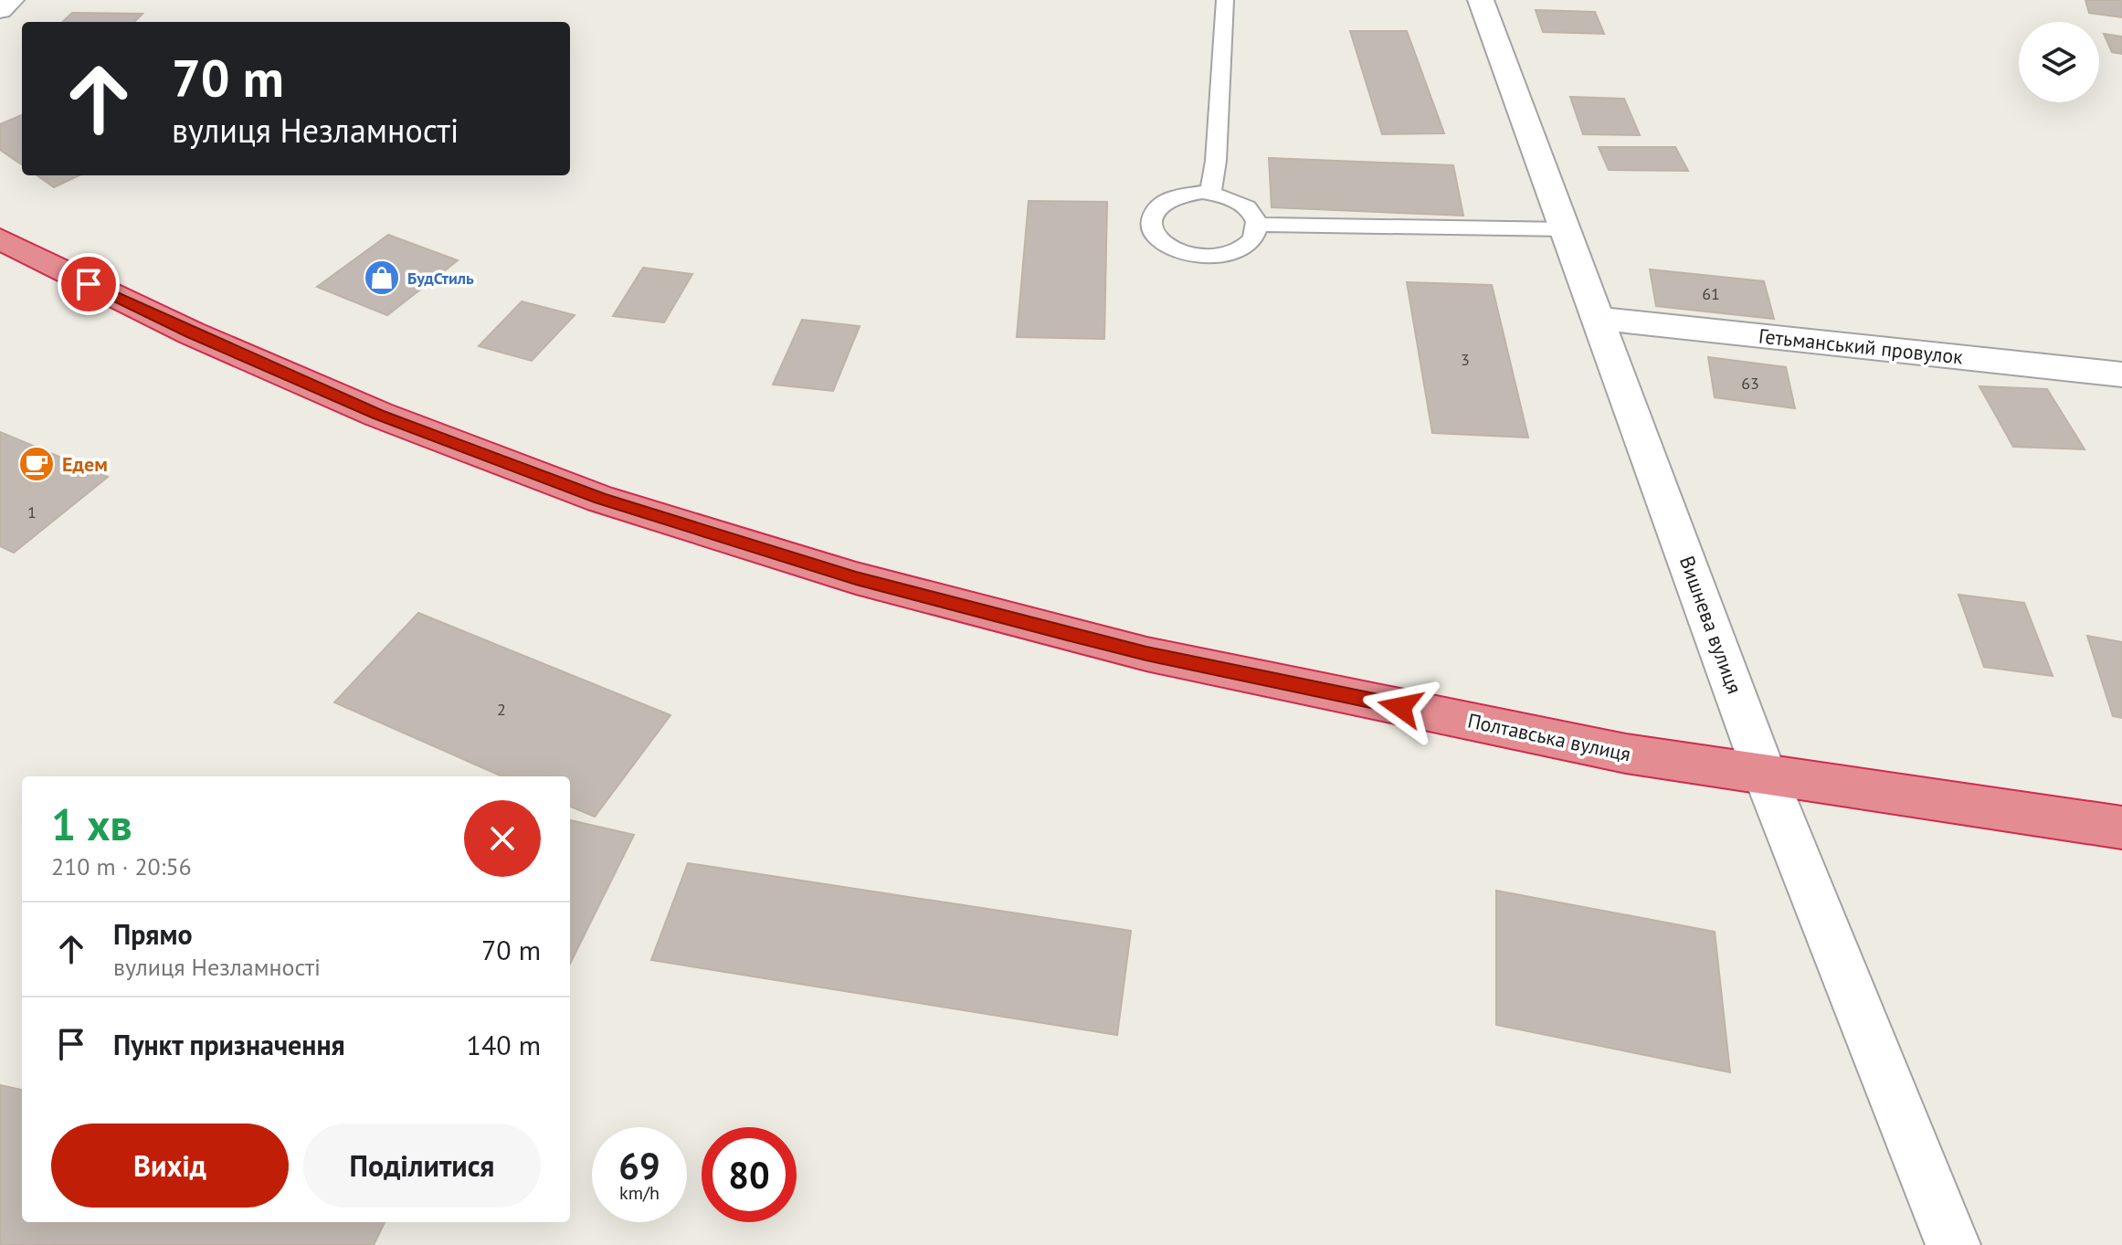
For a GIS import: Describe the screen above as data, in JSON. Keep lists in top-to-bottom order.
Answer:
{
  "streets": {
    "highway": ["Полтавська вулиця"],
    "street": ["Гетьманський провулок", "Вишнева вулиця"]
  },
  "crossings": [
    ["Гетьманський провулок", "Вишнева вулиця"],
    ["Вишнева вулиця", "Полтавська вулиця"]
  ],
  "places": {
    "shop": ["БудСтиль"],
    "cafe": ["Едем"]
  },
  "house_numbers": [
    "61",
    "3",
    "63",
    "1",
    "2"
  ],
  "page": {
    "turn": ["70 m", "вулиця Незламності"],
    "heading": ["1 хв", "210 m · 20:56"],
    "list": [
      {
        "name": "Прямо",
        "note": "вулиця Незламності",
        "value": "70 m"
      },
      {
        "name": "Пункт призначення",
        "value": "140 m"
      }
    ],
    "buttons": ["Вихід", "Поділитися"],
    "speed": "69 km/h",
    "limit": "80"
  }
}
